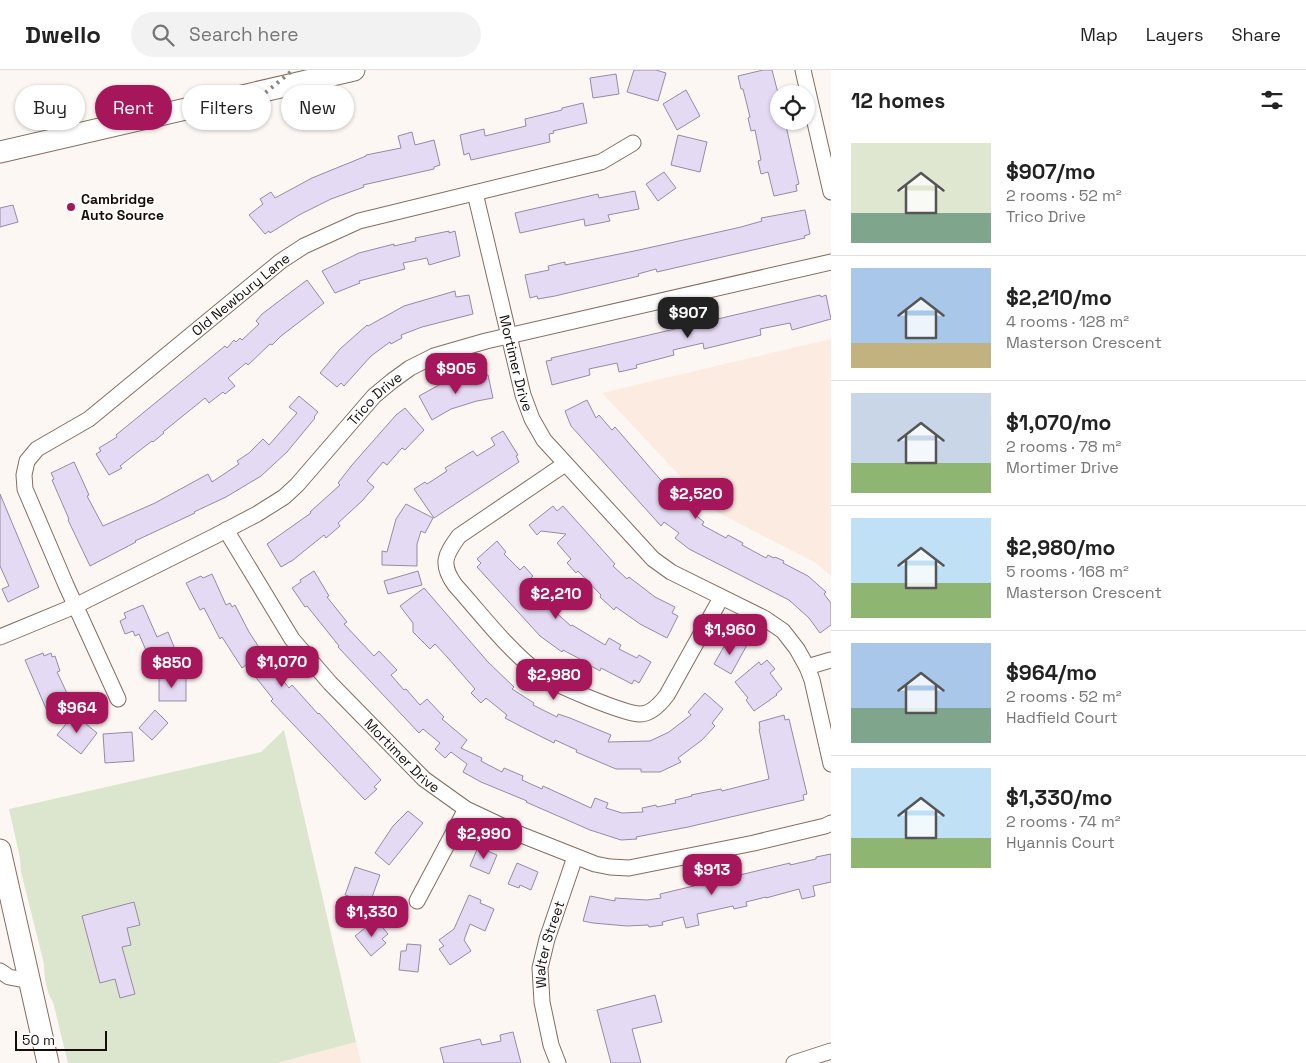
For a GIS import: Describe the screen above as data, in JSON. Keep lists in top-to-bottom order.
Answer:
{
  "streets": {
    "street": [
      "Old Newbury Lane",
      "Mortimer Drive",
      "Trico Drive",
      "Walter Street"
    ]
  },
  "crossings": [
    ["Old Newbury Lane", "Mortimer Drive"],
    ["Old Newbury Lane", "Trico Drive"],
    ["Mortimer Drive", "Trico Drive"],
    ["Mortimer Drive", "Walter Street"]
  ],
  "places": ["Cambridge Auto Source"],
  "scale_bar": "50 m",
  "page": {
    "header": "Dwello",
    "search": "Search here",
    "nav": ["Map", "Layers", "Share"],
    "heading": "12 homes",
    "chip": [
      "Buy",
      "Rent",
      "Filters",
      "New"
    ],
    "list": [
      {
        "name": "$907/mo",
        "note": "2 rooms · 52 m² · Trico Drive"
      },
      {
        "name": "$2,210/mo",
        "note": "4 rooms · 128 m² · Masterson Crescent"
      },
      {
        "name": "$1,070/mo",
        "note": "2 rooms · 78 m² · Mortimer Drive"
      },
      {
        "name": "$2,980/mo",
        "note": "5 rooms · 168 m² · Masterson Crescent"
      },
      {
        "name": "$964/mo",
        "note": "2 rooms · 52 m² · Hadfield Court"
      },
      {
        "name": "$1,330/mo",
        "note": "2 rooms · 74 m² · Hyannis Court"
      }
    ],
    "price": [
      "$907",
      "$905",
      "$2,520",
      "$2,210",
      "$1,960",
      "$1,070",
      "$850",
      "$2,980",
      "$964",
      "$2,990",
      "$913",
      "$1,330"
    ],
    "scale": "50 m"
  }
}
